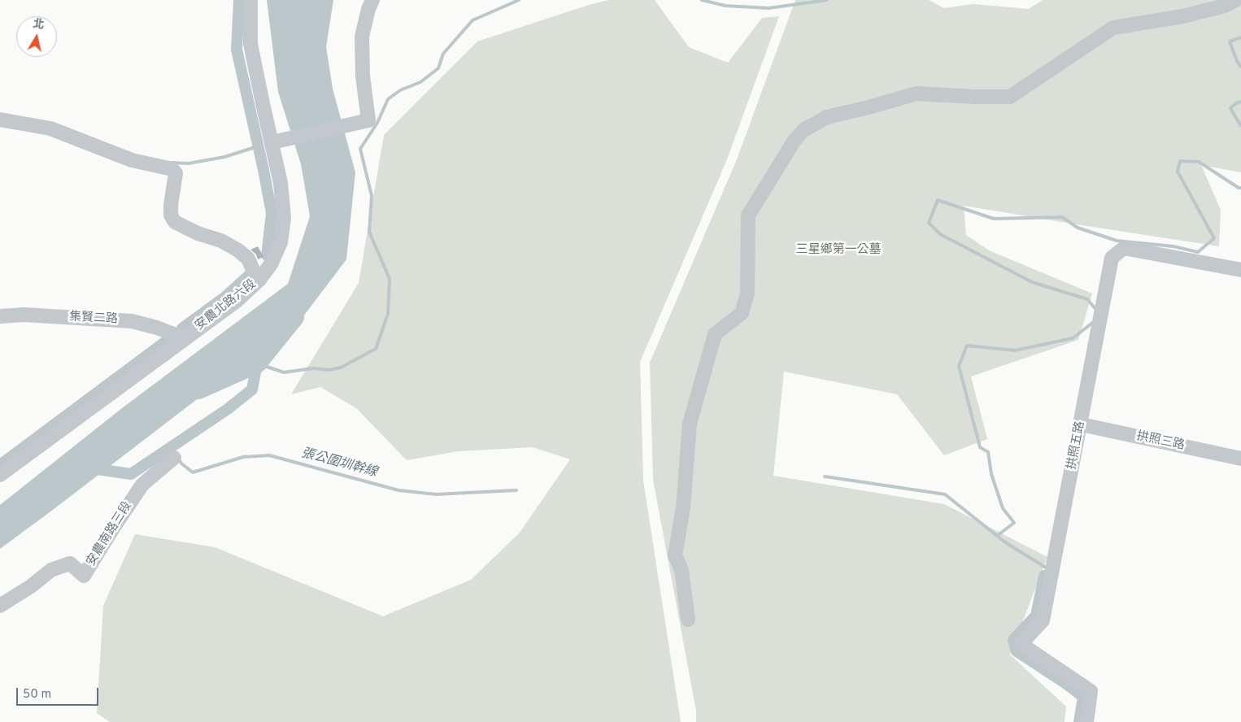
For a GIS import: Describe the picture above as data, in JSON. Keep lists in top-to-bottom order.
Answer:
{
  "streets": {
    "lane": [
      "安農北路六段",
      "集賢二路",
      "拱照三路",
      "拱照五路",
      "安農南路三段"
    ]
  },
  "crossings": [
    ["安農北路六段", "集賢二路"],
    ["拱照三路", "拱照五路"]
  ],
  "water": ["張公圍圳幹線"],
  "parks": ["三星鄉第一公墓"],
  "scale_bar": "50 m",
  "north": "top"
}
